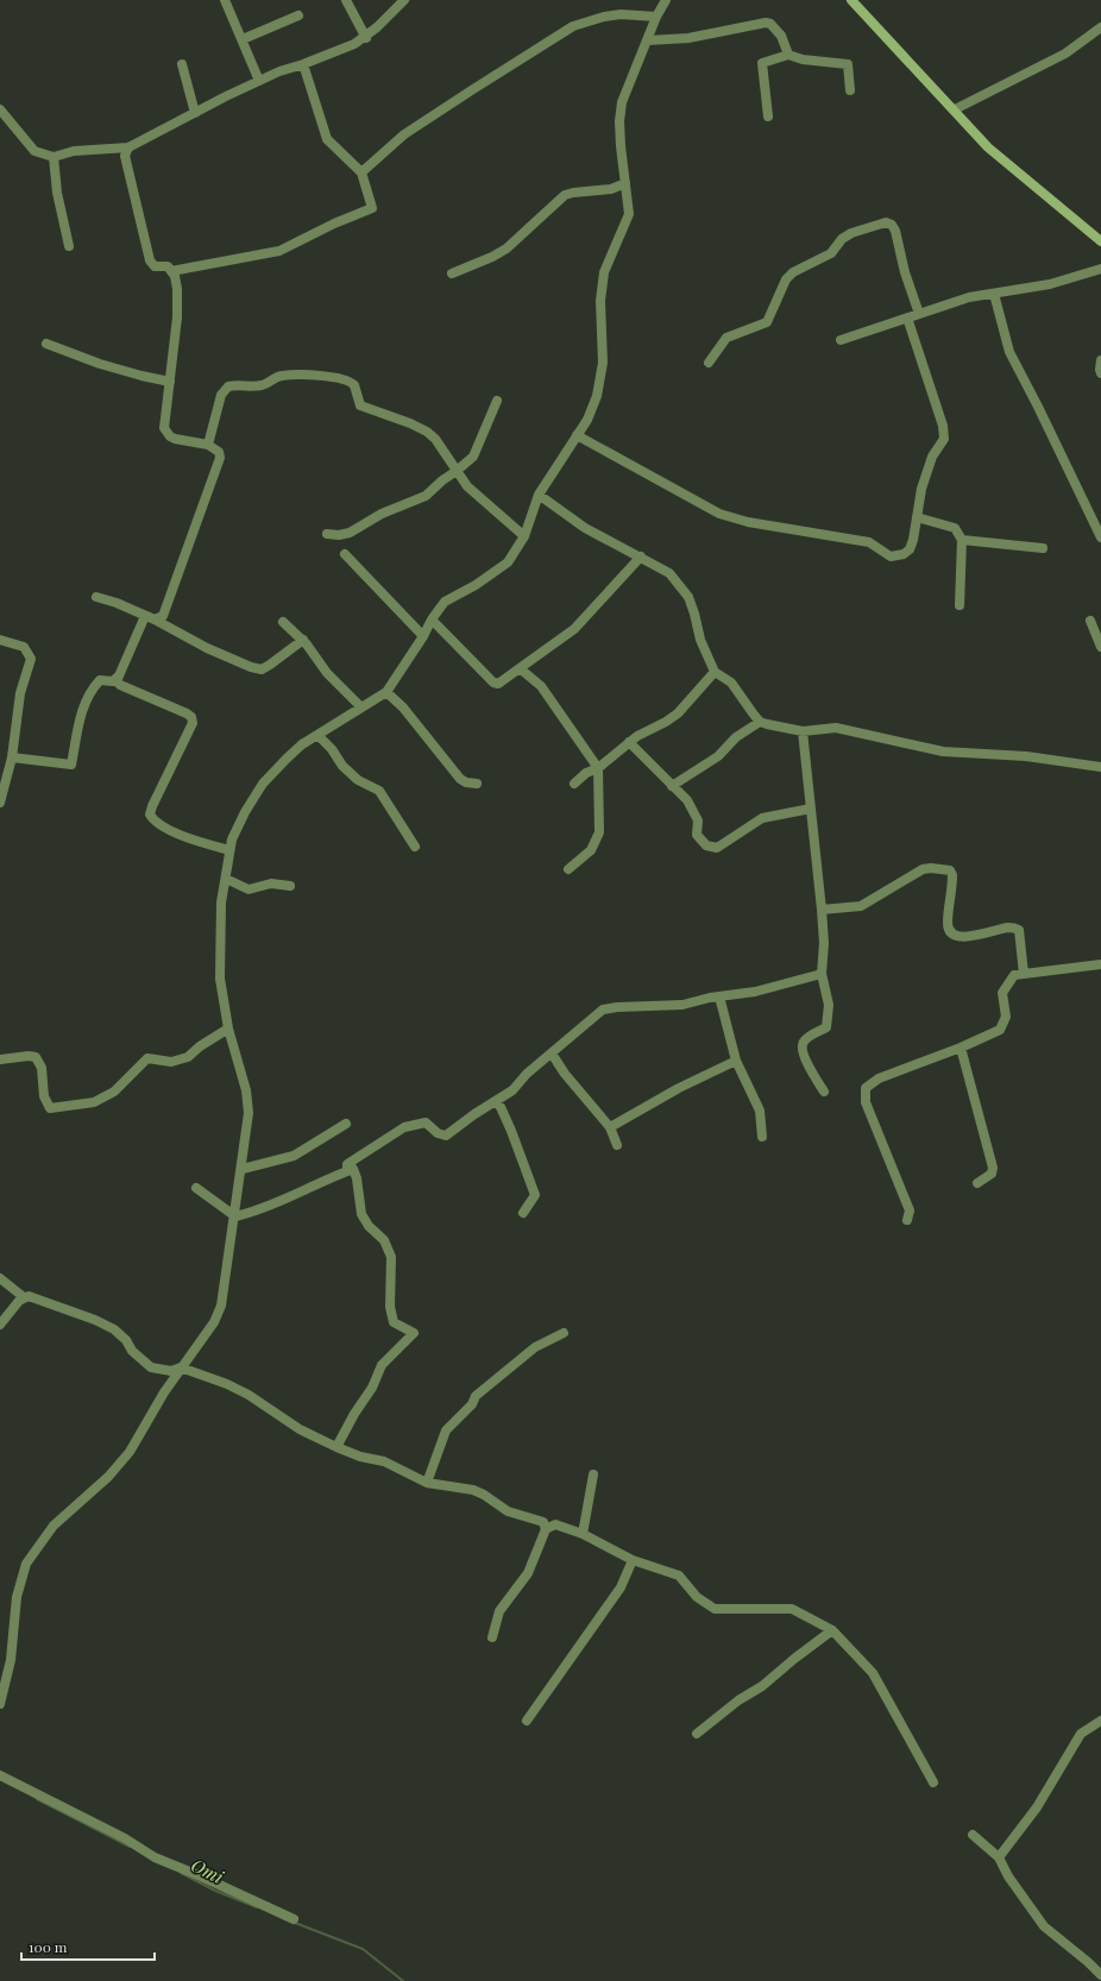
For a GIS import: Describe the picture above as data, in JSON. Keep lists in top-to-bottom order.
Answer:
{
  "water": ["Omi"],
  "scale_bar": "100 m"
}
